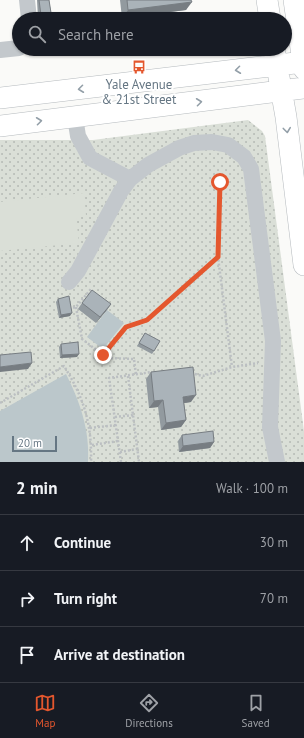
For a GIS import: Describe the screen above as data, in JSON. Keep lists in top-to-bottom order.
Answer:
{
  "places": {
    "bus stop": ["Yale Avenue & 21st Street"]
  },
  "scale_bar": "20 m",
  "page": {
    "search": "Search here",
    "scale": "20 m",
    "heading": ["2 min", "Walk · 100 m"],
    "list": [
      ["Continue", "30 m"],
      ["Turn right", "70 m"],
      "Arrive at destination"
    ],
    "nav": ["Map", "Directions", "Saved"]
  }
}
